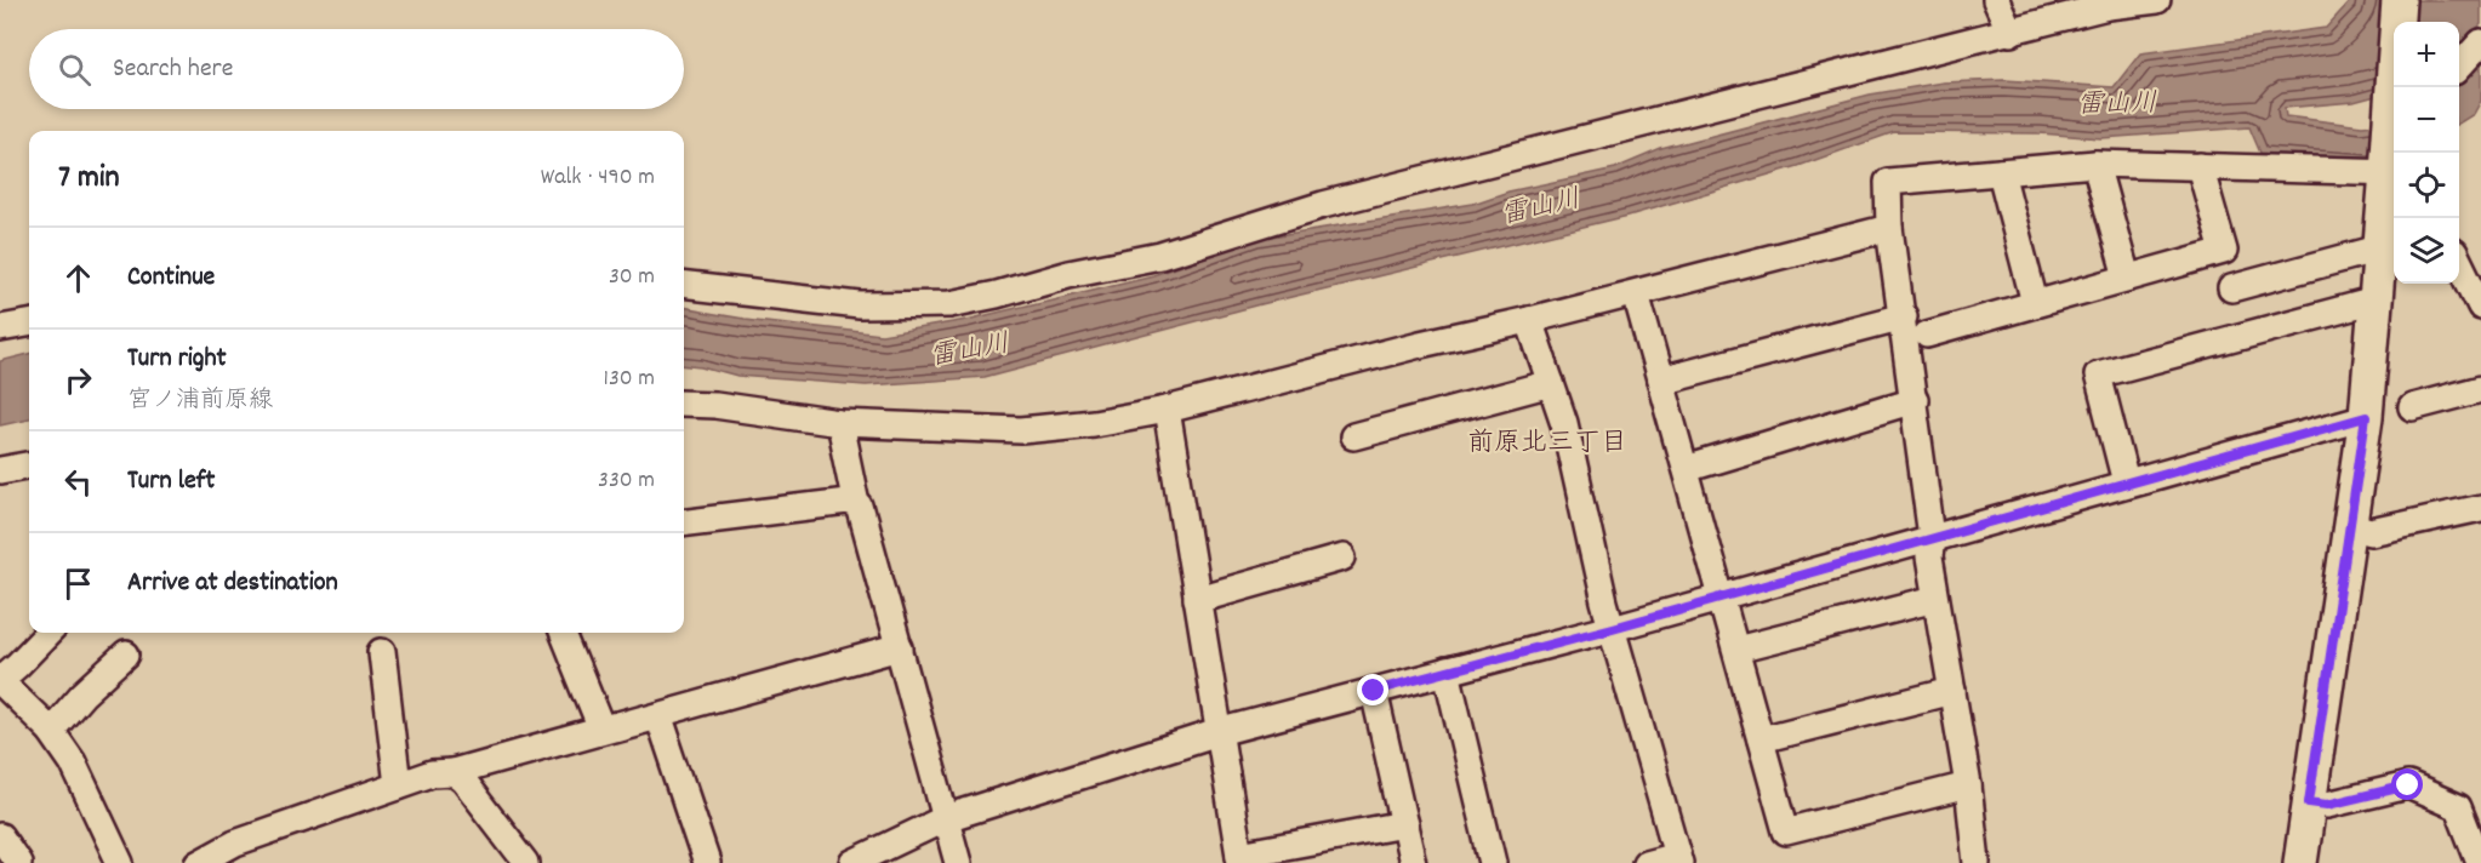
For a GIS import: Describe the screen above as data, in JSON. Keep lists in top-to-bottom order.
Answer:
{
  "districts": ["前原北三丁目"],
  "water": ["雷山川"],
  "page": {
    "map_buttons": ["+", "−"],
    "search": "Search here",
    "heading": ["7 min", "Walk · 490 m"],
    "list": [
      ["Continue", "30 m"],
      ["Turn right", "宮ノ浦前原線", "130 m"],
      ["Turn left", "330 m"],
      "Arrive at destination"
    ]
  }
}
